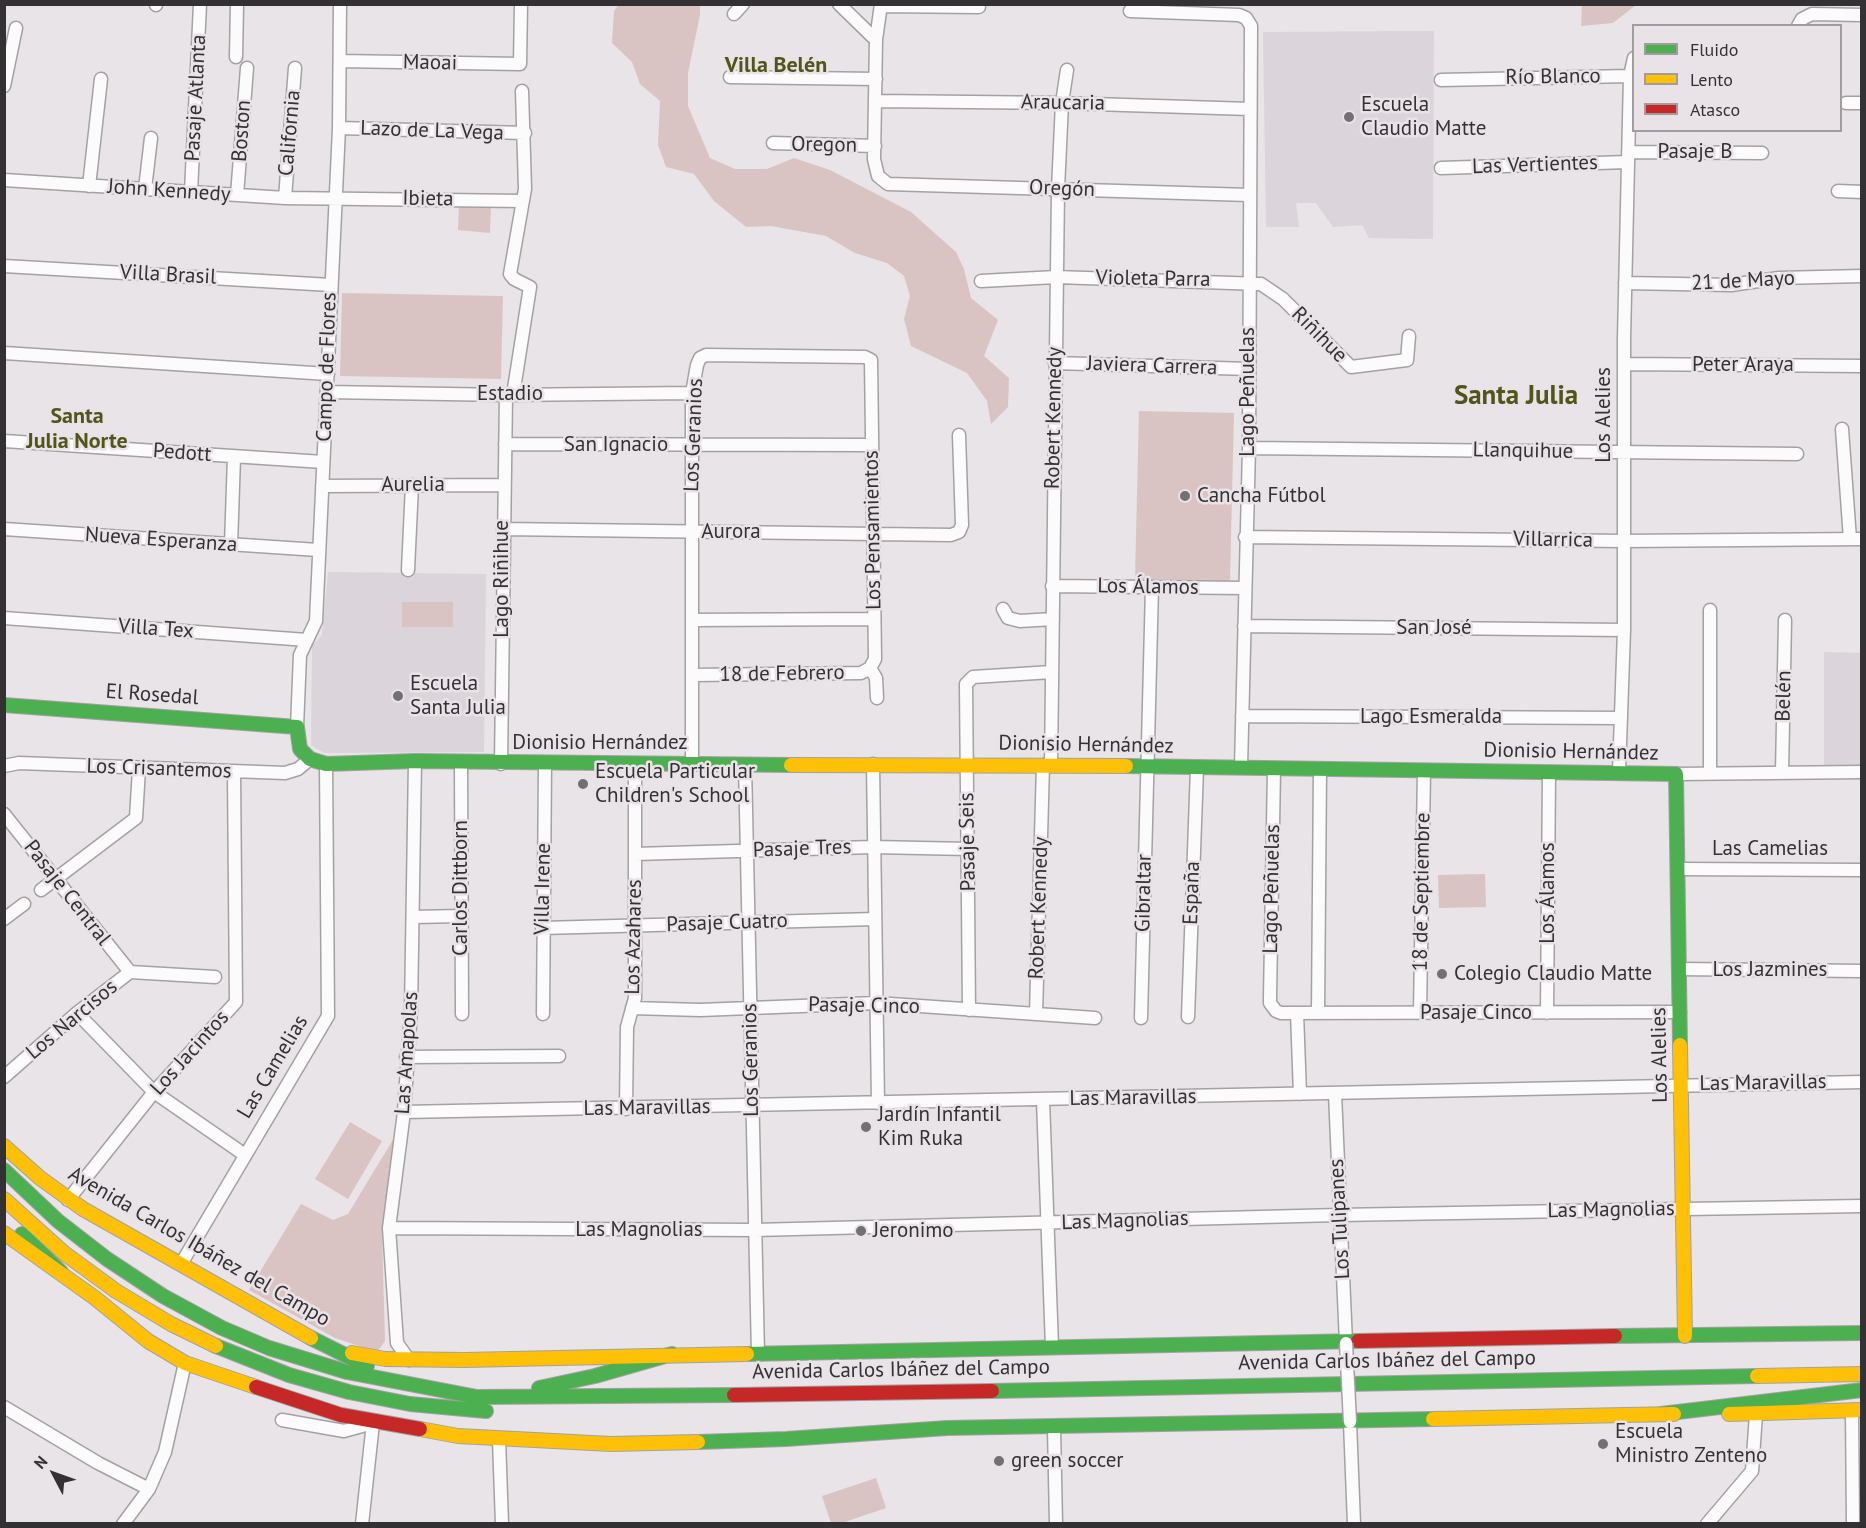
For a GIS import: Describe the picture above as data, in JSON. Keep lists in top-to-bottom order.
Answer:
{
  "streets": {
    "main road": [
      "Los Alelies",
      "El Rosedal",
      "Dionisio Hernández",
      "Avenida Carlos Ibáñez del Campo"
    ],
    "street": [
      "Maoai",
      "Río Blanco",
      "Pasaje Atlanta",
      "Araucaria",
      "Boston",
      "Lazo de La Vega",
      "California",
      "Oregon",
      "Pasaje B",
      "Las Vertientes",
      "Oregón",
      "John Kennedy",
      "Ibieta",
      "Villa Brasil",
      "Violeta Parra",
      "21 de Mayo",
      "Riñihue",
      "Peter Araya",
      "Javiera Carrera",
      "Campo de Flores",
      "Lago Peñuelas",
      "Estadio",
      "Robert Kennedy",
      "Los Geranios",
      "San Ignacio",
      "Llanquihue",
      "Pedott",
      "Aurelia",
      "Los Pensamientos",
      "Aurora",
      "Nueva Esperanza",
      "Villarrica",
      "Lago Riñihue",
      "Los Álamos",
      "San José",
      "Villa Tex",
      "18 de Febrero",
      "Belén",
      "Lago Esmeralda",
      "Los Crisantemos",
      "Pasaje Seis",
      "Pasaje Tres",
      "Las Camelias",
      "Carlos Dittborn",
      "Villa Irene",
      "18 de Septiembre",
      "Pasaje Central",
      "Gibraltar",
      "España",
      "Pasaje Cuatro",
      "Los Azahares",
      "Los Jazmines",
      "Pasaje Cinco",
      "Los Narcisos",
      "Los Jacintos",
      "Las Amapolas",
      "Las Maravillas",
      "Las Magnolias",
      "Los Tulipanes"
    ]
  },
  "crossings": [
    ["Maoai", "Campo de Flores"],
    ["Río Blanco", "Los Alelies"],
    ["Pasaje Atlanta", "John Kennedy"],
    ["Araucaria", "Lago Peñuelas"],
    ["Araucaria", "Robert Kennedy"],
    ["Boston", "John Kennedy"],
    ["Lazo de La Vega", "Campo de Flores"],
    ["Lazo de La Vega", "Lago Riñihue"],
    ["California", "John Kennedy"],
    ["Oregon", "Oregón"],
    ["Pasaje B", "Las Vertientes"],
    ["Pasaje B", "Los Alelies"],
    ["Las Vertientes", "Los Alelies"],
    ["Oregón", "Lago Peñuelas"],
    ["Oregón", "Robert Kennedy"],
    ["John Kennedy", "Ibieta"],
    ["John Kennedy", "Campo de Flores"],
    ["Ibieta", "Campo de Flores"],
    ["Ibieta", "Lago Riñihue"],
    ["Villa Brasil", "Campo de Flores"],
    ["Violeta Parra", "Riñihue"],
    ["Violeta Parra", "Lago Peñuelas"],
    ["Violeta Parra", "Robert Kennedy"],
    ["21 de Mayo", "Los Alelies"],
    ["Riñihue", "Lago Peñuelas"],
    ["Peter Araya", "Los Alelies"],
    ["Javiera Carrera", "Lago Peñuelas"],
    ["Javiera Carrera", "Robert Kennedy"],
    ["Campo de Flores", "Estadio"],
    ["Campo de Flores", "Pedott"],
    ["Campo de Flores", "Aurelia"],
    ["Campo de Flores", "Nueva Esperanza"],
    ["Campo de Flores", "Villa Tex"],
    ["Campo de Flores", "El Rosedal"],
    ["Lago Peñuelas", "Llanquihue"],
    ["Lago Peñuelas", "Villarrica"],
    ["Lago Peñuelas", "Los Álamos"],
    ["Lago Peñuelas", "San José"],
    ["Lago Peñuelas", "Lago Esmeralda"],
    ["Lago Peñuelas", "Dionisio Hernández"],
    ["Lago Peñuelas", "Pasaje Cinco"],
    ["Estadio", "Los Geranios"],
    ["Estadio", "Lago Riñihue"],
    ["Los Alelies", "Llanquihue"],
    ["Los Alelies", "Villarrica"],
    ["Los Alelies", "San José"],
    ["Los Alelies", "Lago Esmeralda"],
    ["Los Alelies", "Dionisio Hernández"],
    ["Los Alelies", "Las Camelias"],
    ["Los Alelies", "Los Jazmines"],
    ["Los Alelies", "Pasaje Cinco"],
    ["Los Alelies", "Las Maravillas"],
    ["Los Alelies", "Las Magnolias"],
    ["Los Alelies", "Avenida Carlos Ibáñez del Campo"],
    ["Robert Kennedy", "Los Álamos"],
    ["Robert Kennedy", "Dionisio Hernández"],
    ["Robert Kennedy", "Pasaje Seis"],
    ["Robert Kennedy", "Pasaje Cinco"],
    ["Los Geranios", "San Ignacio"],
    ["Los Geranios", "Los Pensamientos"],
    ["Los Geranios", "Aurora"],
    ["Los Geranios", "18 de Febrero"],
    ["Los Geranios", "Dionisio Hernández"],
    ["Los Geranios", "Pasaje Tres"],
    ["Los Geranios", "Pasaje Cuatro"],
    ["Los Geranios", "Pasaje Cinco"],
    ["Los Geranios", "Las Maravillas"],
    ["Los Geranios", "Las Magnolias"],
    ["Los Geranios", "Avenida Carlos Ibáñez del Campo"],
    ["San Ignacio", "Los Pensamientos"],
    ["San Ignacio", "Lago Riñihue"],
    ["Aurelia", "Lago Riñihue"],
    ["Los Pensamientos", "Aurora"],
    ["Los Pensamientos", "18 de Febrero"],
    ["Aurora", "Lago Riñihue"],
    ["Lago Riñihue", "Dionisio Hernández"],
    ["Los Álamos", "Dionisio Hernández"],
    ["Los Álamos", "Gibraltar"],
    ["Los Álamos", "Pasaje Cinco"],
    ["Belén", "Dionisio Hernández"],
    ["Dionisio Hernández", "Los Crisantemos"],
    ["Dionisio Hernández", "Pasaje Seis"],
    ["Dionisio Hernández", "Las Camelias"],
    ["Dionisio Hernández", "Carlos Dittborn"],
    ["Dionisio Hernández", "Villa Irene"],
    ["Dionisio Hernández", "18 de Septiembre"],
    ["Dionisio Hernández", "Gibraltar"],
    ["Dionisio Hernández", "España"],
    ["Dionisio Hernández", "Los Azahares"],
    ["Dionisio Hernández", "Las Amapolas"],
    ["Los Crisantemos", "Los Jacintos"],
    ["Pasaje Seis", "Pasaje Tres"],
    ["Pasaje Seis", "Pasaje Cinco"],
    ["Pasaje Tres", "Los Azahares"],
    ["Las Camelias", "Avenida Carlos Ibáñez del Campo"],
    ["Villa Irene", "Pasaje Cuatro"],
    ["18 de Septiembre", "Pasaje Cinco"],
    ["Pasaje Central", "Los Narcisos"],
    ["Pasaje Cuatro", "Los Azahares"],
    ["Los Azahares", "Pasaje Cinco"],
    ["Los Azahares", "Las Maravillas"],
    ["Los Jacintos", "Avenida Carlos Ibáñez del Campo"],
    ["Las Amapolas", "Las Maravillas"],
    ["Las Amapolas", "Las Magnolias"],
    ["Las Maravillas", "Los Tulipanes"],
    ["Las Magnolias", "Los Tulipanes"],
    ["Los Tulipanes", "Avenida Carlos Ibáñez del Campo"]
  ],
  "districts": ["Villa Belén", "Santa Julia", "Santa Julia Norte"],
  "places": [
    "Escuela Claudio Matte",
    "Cancha Fútbol",
    "Escuela Santa Julia",
    "Escuela Particular Children's School",
    "Colegio Claudio Matte",
    "Jardín Infantil Kim Ruka",
    "Jeronimo",
    "Escuela Ministro Zenteno",
    "green soccer"
  ],
  "legend": ["Fluido", "Lento", "Atasco"],
  "north": "top left"
}
